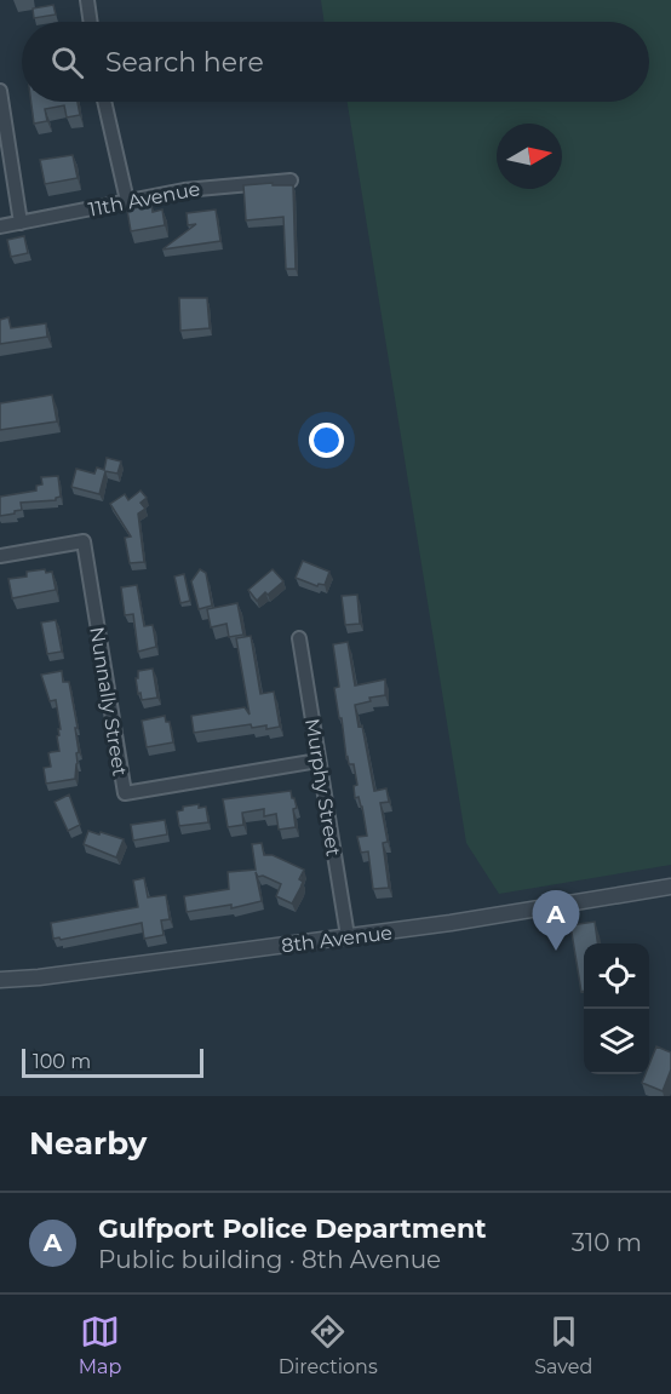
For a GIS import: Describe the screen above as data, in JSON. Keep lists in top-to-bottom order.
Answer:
{
  "streets": {
    "street": [
      "11th Avenue",
      "Nunnally Street",
      "Murphy Street",
      "8th Avenue"
    ]
  },
  "crossings": [
    ["Nunnally Street", "Murphy Street"],
    ["Murphy Street", "8th Avenue"]
  ],
  "scale_bar": "100 m",
  "north": "right",
  "page": {
    "search": "Search here",
    "pins": "A",
    "scale": "100 m",
    "heading": "Nearby",
    "list": [
      {
        "mark": "A",
        "name": "Gulfport Police Department",
        "note": "Public building · 8th Avenue",
        "value": "310 m"
      }
    ],
    "nav": ["Map", "Directions", "Saved"]
  }
}
